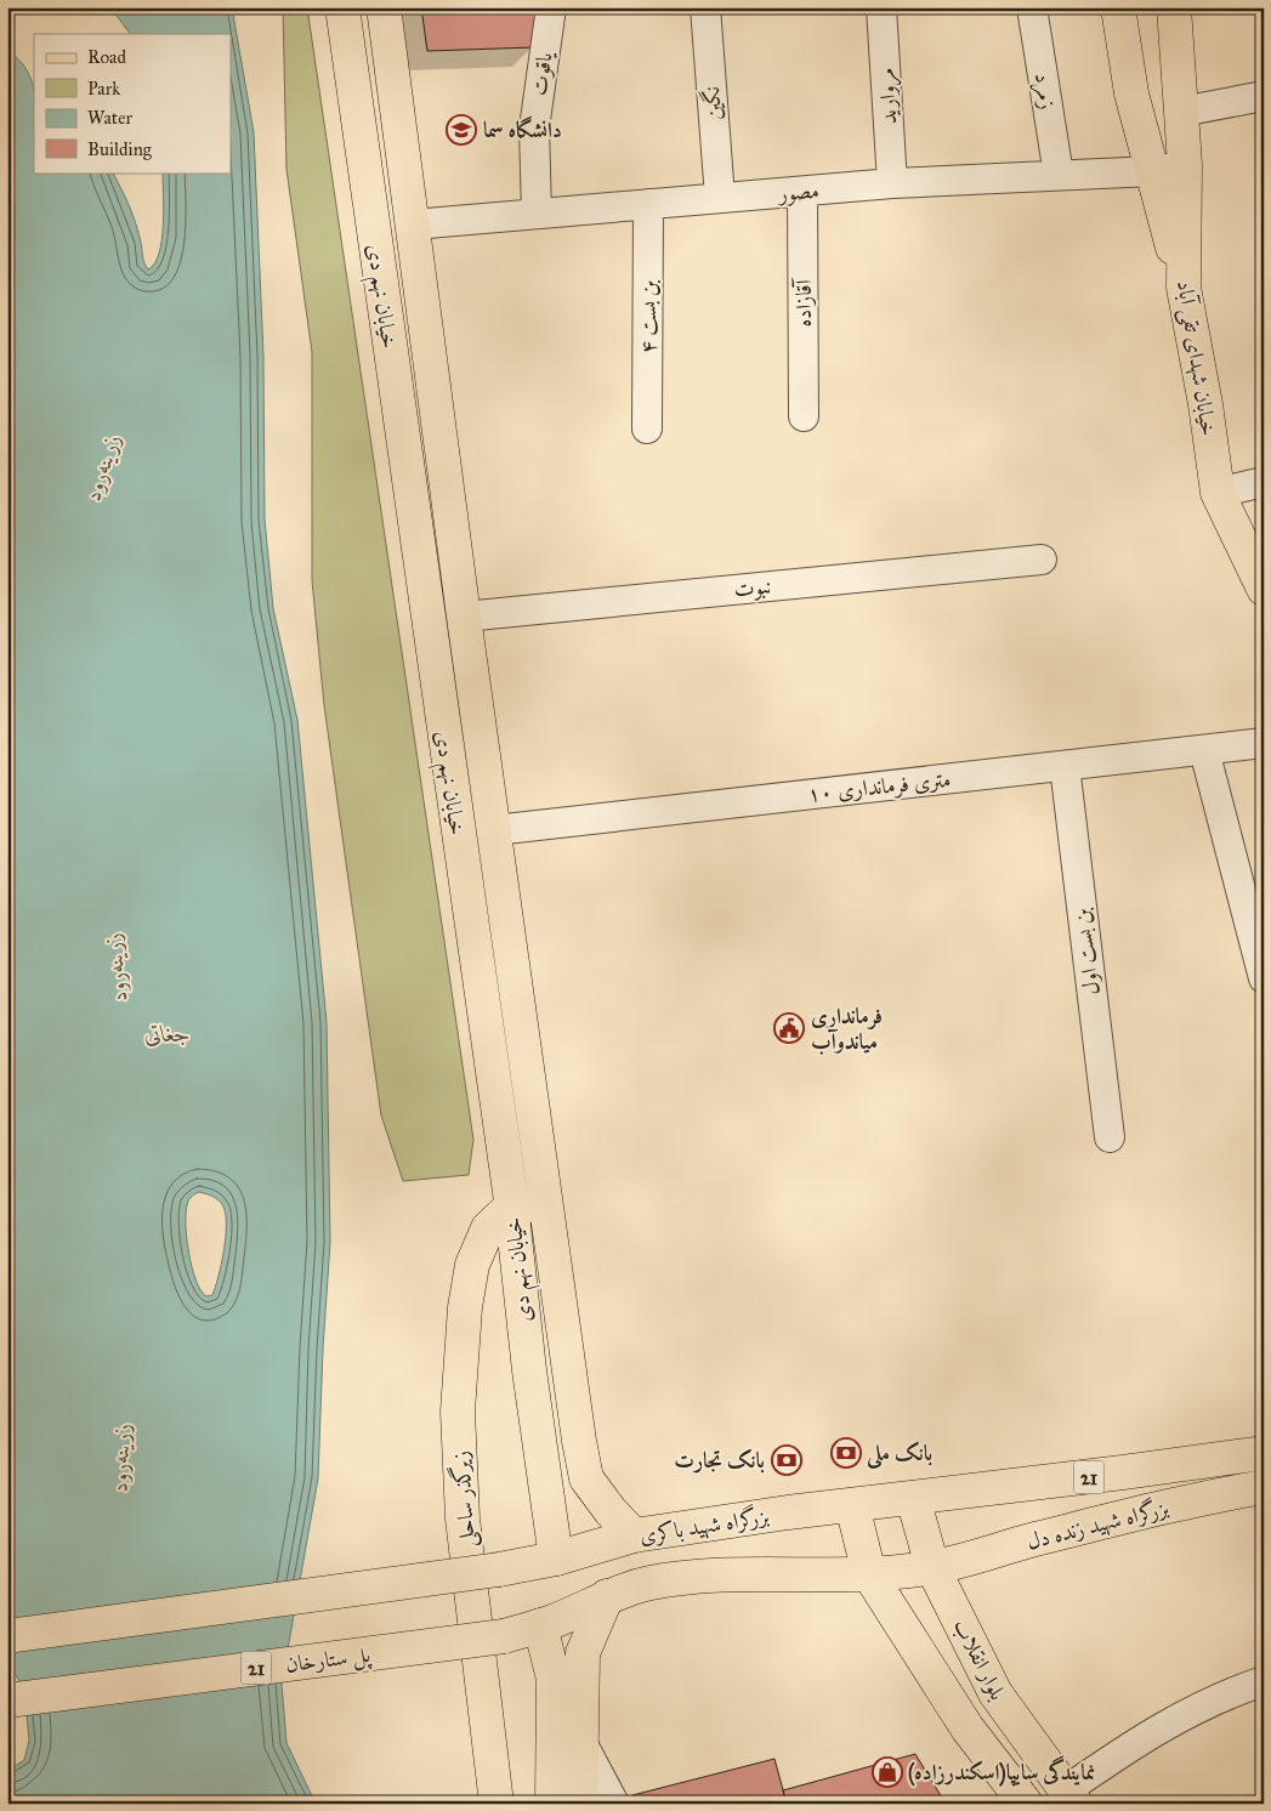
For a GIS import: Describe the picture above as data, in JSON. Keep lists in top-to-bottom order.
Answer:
{
  "streets": {
    "main road": [
      "خیابان نهم دی",
      "خیابان شهدای تقی آباد",
      "21",
      "زیرگذر ساحلی",
      "بزرگراه شهید زنده دل",
      "بزرگراه شهید باکری",
      "پل ستارخان",
      "بلوار انقلاب"
    ],
    "street": [
      "یاقوت",
      "زمرد",
      "مروارید",
      "نگین",
      "مصور",
      "آقازاده",
      "بن بست ۴",
      "نبوت",
      "۱۰ متری فرمانداری",
      "بن بست اول"
    ]
  },
  "crossings": [
    ["یاقوت", "مصور"],
    ["زمرد", "مصور"],
    ["مروارید", "مصور"],
    ["نگین", "مصور"],
    ["مصور", "خیابان نهم دی"],
    ["مصور", "آقازاده"],
    ["مصور", "بن بست ۴"],
    ["مصور", "خیابان شهدای تقی آباد"],
    ["خیابان نهم دی", "نبوت"],
    ["خیابان نهم دی", "۱۰ متری فرمانداری"],
    ["خیابان نهم دی", "زیرگذر ساحلی"],
    ["خیابان نهم دی", "بزرگراه شهید باکری"],
    ["۱۰ متری فرمانداری", "بن بست اول"],
    ["21", "بزرگراه شهید زنده دل"],
    ["21", "پل ستارخان"],
    ["21", "بلوار انقلاب"],
    ["بزرگراه شهید زنده دل", "بزرگراه شهید باکری"],
    ["بزرگراه شهید زنده دل", "بلوار انقلاب"],
    ["بزرگراه شهید باکری", "بلوار انقلاب"]
  ],
  "water": ["زرینه‌رود", "جغاتی"],
  "places": {
    "school or university": ["دانشگاه سما"],
    "public building": ["فرمانداری میاندوآب"],
    "bank": ["بانک ملی", "بانک تجارت"],
    "shop": ["نمایندگی سایپا(اسکندرزاده)"]
  },
  "legend": [
    "Road",
    "Park",
    "Water",
    "Building"
  ]
}
